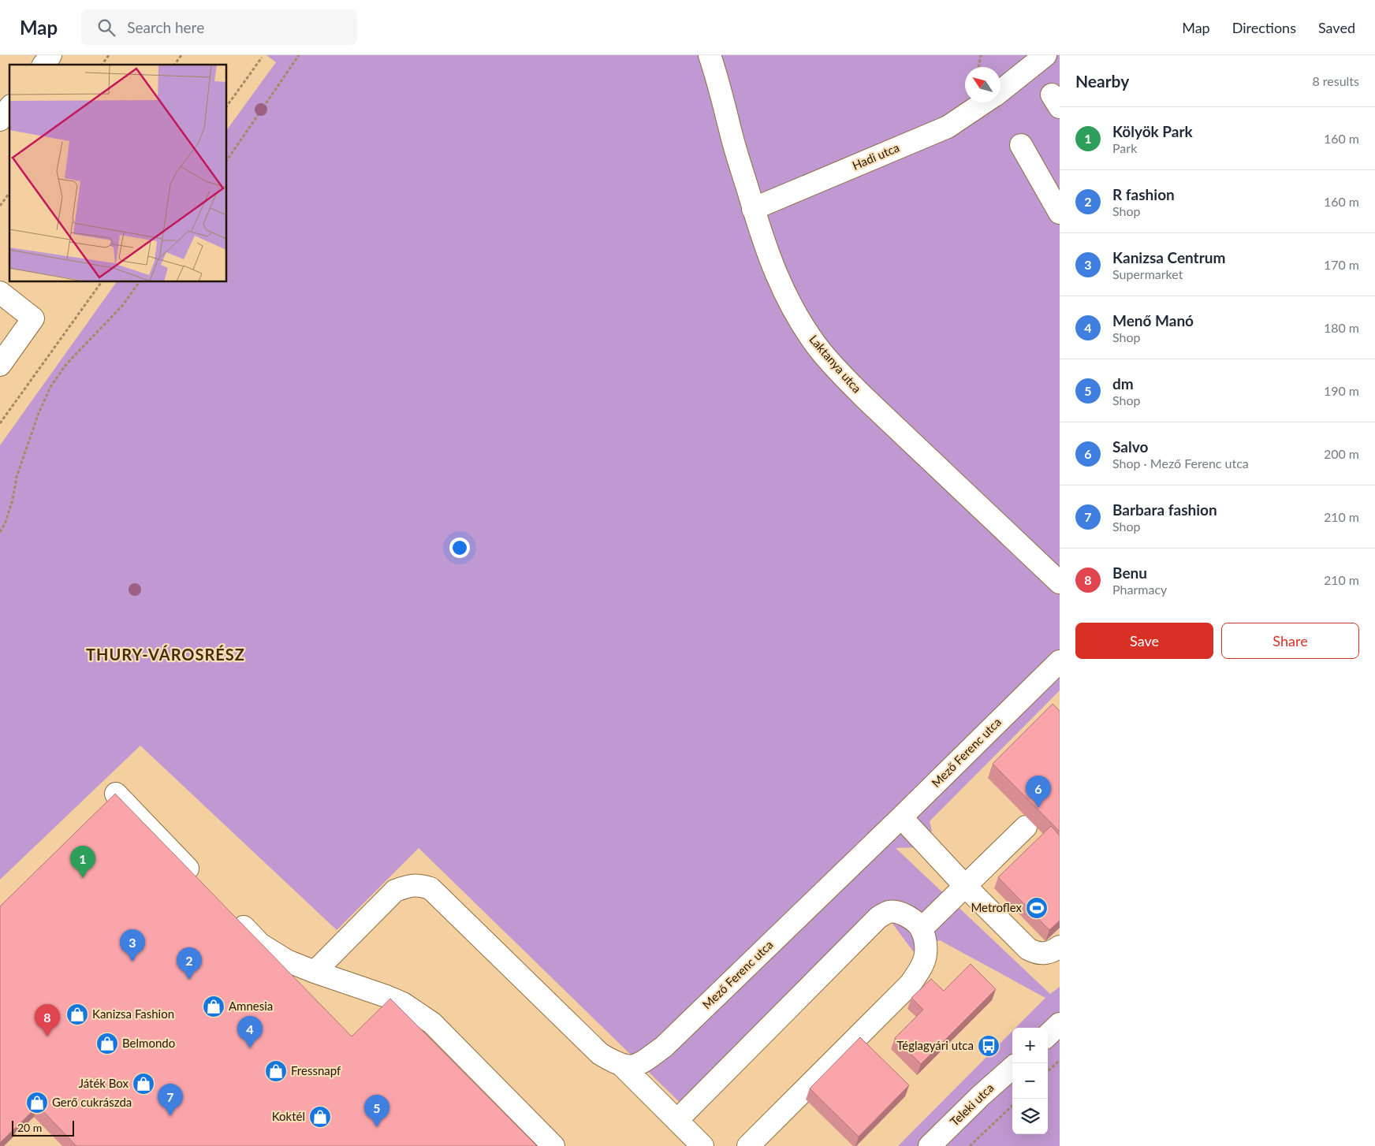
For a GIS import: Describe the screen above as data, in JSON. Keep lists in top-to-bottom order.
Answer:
{
  "streets": {
    "street": [
      "Hadi utca",
      "Laktanya utca",
      "Mező Ferenc utca",
      "Teleki utca"
    ]
  },
  "crossings": [
    ["Hadi utca", "Laktanya utca"]
  ],
  "districts": ["THURY-VÁROSRÉSZ"],
  "places": {
    "sports": ["Metroflex"],
    "shop": [
      "Amnesia",
      "Kanizsa Fashion",
      "Belmondo",
      "Fressnapf",
      "Játék Box",
      "Gerő cukrászda",
      "Koktél"
    ],
    "bus stop": ["Téglagyári utca"]
  },
  "scale_bar": "20 m",
  "north": "top left",
  "page": {
    "header": "Map",
    "search": "Search here",
    "nav": ["Map", "Directions", "Saved"],
    "heading": ["Nearby", "8 results"],
    "list": [
      {
        "mark": "1",
        "name": "Kölyök Park",
        "note": "Park",
        "value": "160 m"
      },
      {
        "mark": "2",
        "name": "R fashion",
        "note": "Shop",
        "value": "160 m"
      },
      {
        "mark": "3",
        "name": "Kanizsa Centrum",
        "note": "Supermarket",
        "value": "170 m"
      },
      {
        "mark": "4",
        "name": "Menő Manó",
        "note": "Shop",
        "value": "180 m"
      },
      {
        "mark": "5",
        "name": "dm",
        "note": "Shop",
        "value": "190 m"
      },
      {
        "mark": "6",
        "name": "Salvo",
        "note": "Shop · Mező Ferenc utca",
        "value": "200 m"
      },
      {
        "mark": "7",
        "name": "Barbara fashion",
        "note": "Shop",
        "value": "210 m"
      },
      {
        "mark": "8",
        "name": "Benu",
        "note": "Pharmacy",
        "value": "210 m"
      }
    ],
    "buttons": ["Save", "Share"],
    "pins": [
      "6",
      "1",
      "3",
      "2",
      "8",
      "4",
      "7",
      "5"
    ],
    "map_buttons": ["+", "−"],
    "scale": "20 m"
  }
}
